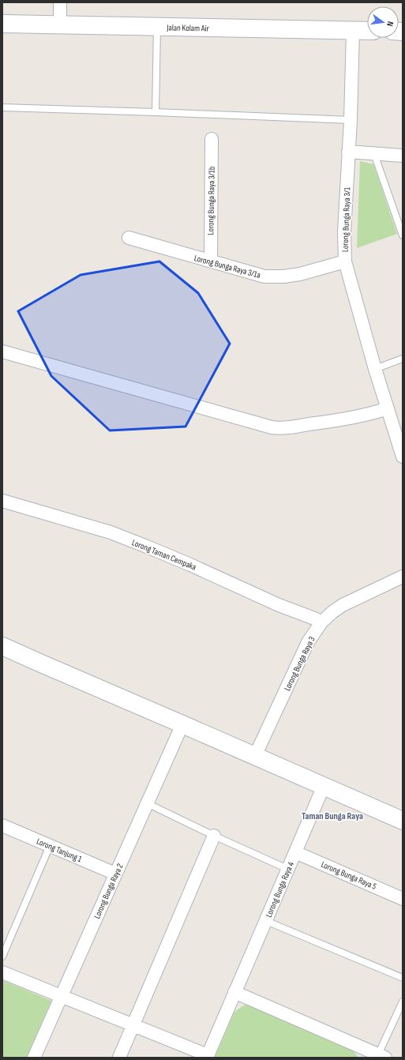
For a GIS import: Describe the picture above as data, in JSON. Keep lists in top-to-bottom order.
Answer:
{
  "streets": {
    "street": [
      "Jalan Kolam Air",
      "Lorong Bunga Raya 3/1b",
      "Lorong Bunga Raya 3/1",
      "Lorong Bunga Raya 3/1a",
      "Lorong Taman Cempaka",
      "Lorong Bunga Raya 3",
      "Lorong Tanjung 1",
      "Lorong Bunga Raya 5",
      "Lorong Bunga Raya 4",
      "Lorong Bunga Raya 2"
    ]
  },
  "crossings": [
    ["Jalan Kolam Air", "Lorong Bunga Raya 3/1"],
    ["Lorong Bunga Raya 3/1b", "Lorong Bunga Raya 3/1a"],
    ["Lorong Bunga Raya 3/1", "Lorong Bunga Raya 3/1a"],
    ["Lorong Taman Cempaka", "Lorong Bunga Raya 3"],
    ["Lorong Tanjung 1", "Lorong Bunga Raya 2"],
    ["Lorong Bunga Raya 5", "Lorong Bunga Raya 4"]
  ],
  "districts": ["Taman Bunga Raya"],
  "north": "right"
}
